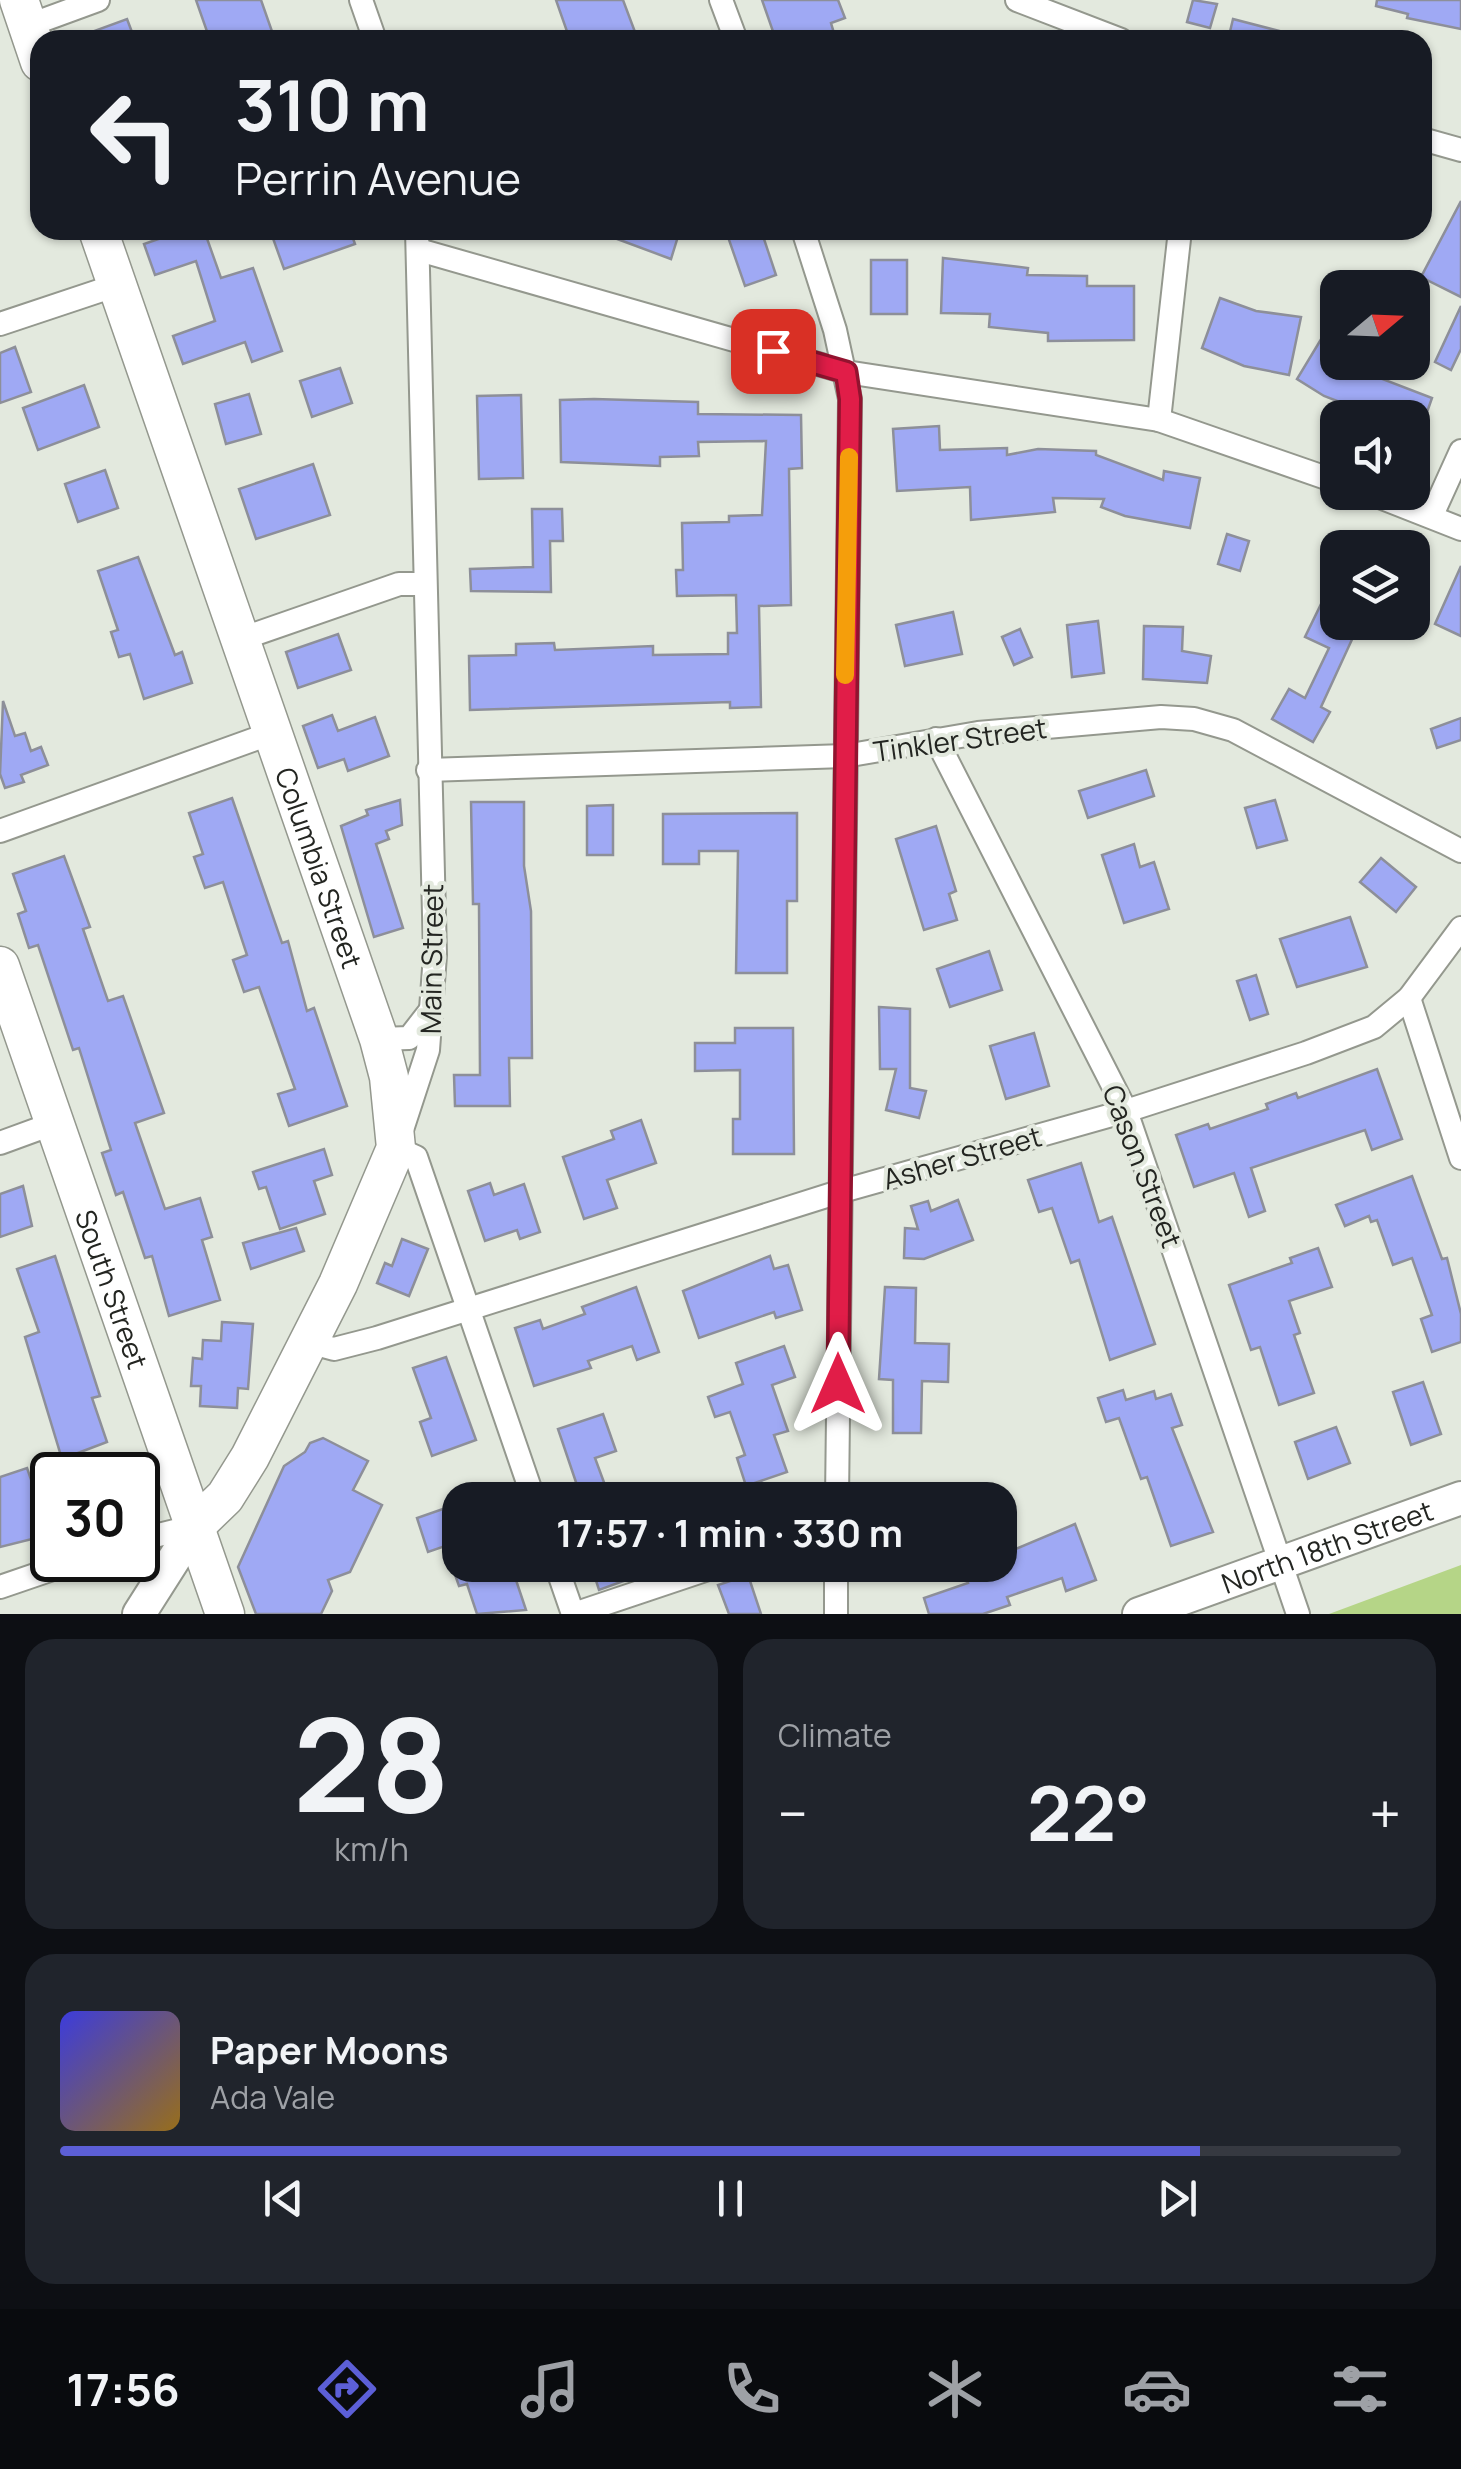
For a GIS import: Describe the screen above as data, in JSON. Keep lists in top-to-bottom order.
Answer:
{
  "streets": {
    "main road": [
      "Columbia Street",
      "Main Street",
      "South Street",
      "North 18th Street"
    ],
    "street": ["Tinkler Street", "Asher Street", "Cason Street"]
  },
  "crossings": [
    ["Tinkler Street", "Main Street"],
    ["Tinkler Street", "Cason Street"],
    ["Columbia Street", "Main Street"],
    ["Main Street", "Asher Street"],
    ["Main Street", "South Street"],
    ["Asher Street", "Cason Street"],
    ["Cason Street", "North 18th Street"]
  ],
  "north": "right",
  "page": {
    "turn": ["310 m", "Perrin Avenue"],
    "limit": "30",
    "trip": "17:57 · 1 min · 330 m",
    "tile": [
      ["28", "km/h"],
      "Climate"
    ],
    "heat": ["−", "22°", "+"],
    "song": ["Paper Moons", "Ada Vale"],
    "tabs": "17:56"
  }
}
